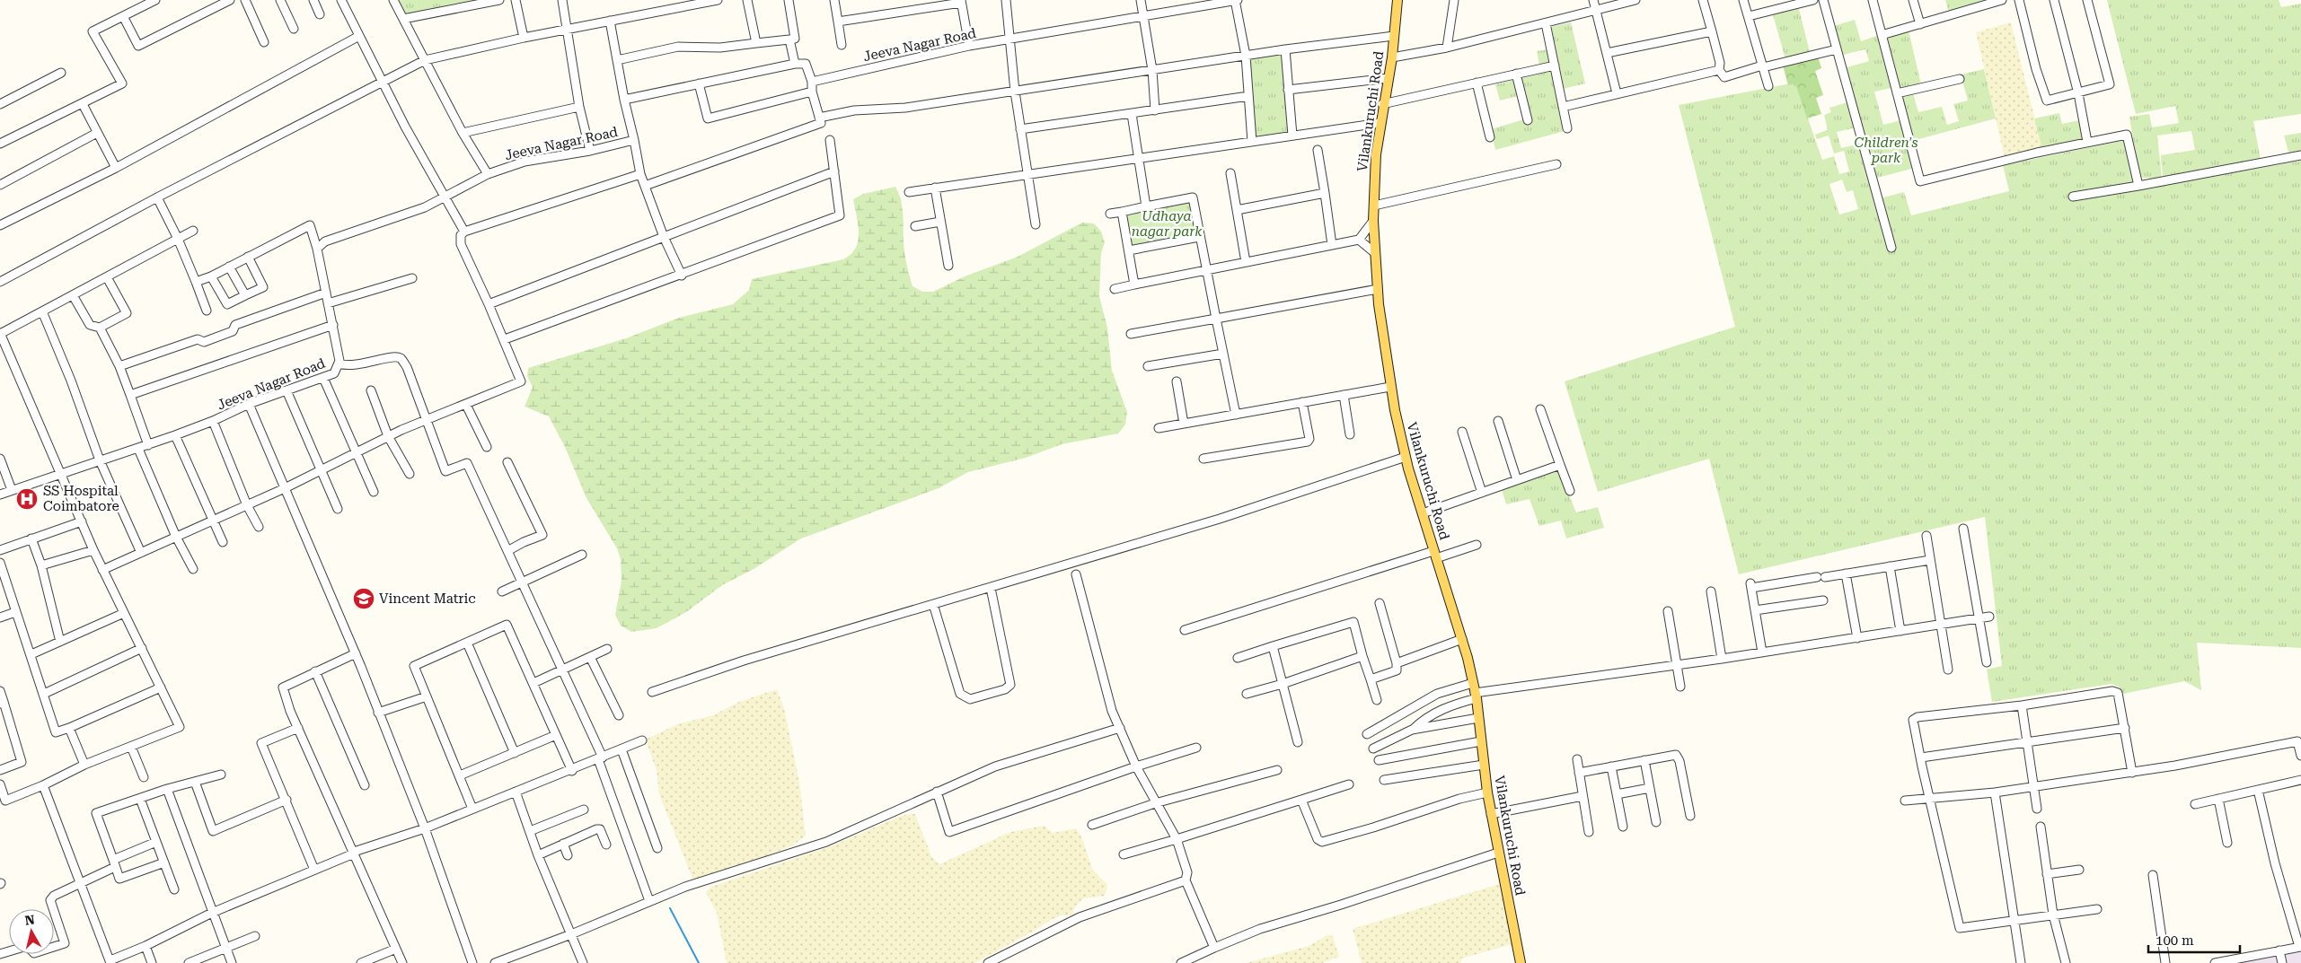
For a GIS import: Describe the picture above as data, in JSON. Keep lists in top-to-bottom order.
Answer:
{
  "streets": {
    "main road": ["Vilankuruchi Road"],
    "street": ["Jeeva Nagar Road"]
  },
  "parks": ["Children's park", "Udhaya nagar park"],
  "places": {
    "hospital": ["SS Hospital Coimbatore"],
    "school or university": ["Vincent Matric"]
  },
  "scale_bar": "100 m",
  "north": "top"
}
